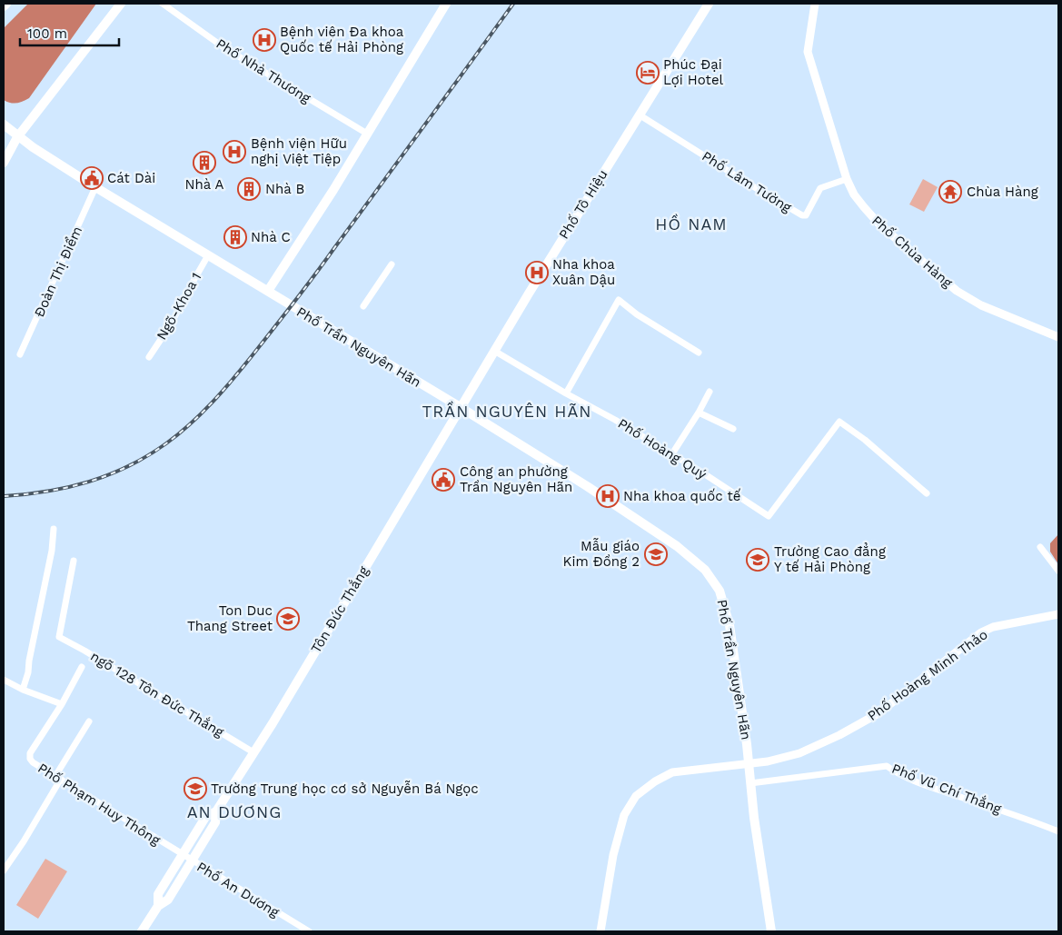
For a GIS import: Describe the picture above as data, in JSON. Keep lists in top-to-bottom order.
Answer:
{
  "streets": {
    "main road": ["Phố Tô Hiệu", "Phố Trần Nguyên Hãn", "Tôn Đức Thắng"],
    "street": [
      "Phố Nhà Thương",
      "Phố Lâm Tường",
      "Phố Chùa Hàng",
      "Đoàn Thị Điểm",
      "Ngõ-Khoa 1",
      "Phố Hoàng Quý",
      "Phố Hoàng Minh Thảo",
      "ngõ 128 Tôn Đức Thắng",
      "Phố Vũ Chí Thắng",
      "Phố Phạm Huy Thông",
      "Phố An Dương"
    ]
  },
  "crossings": [
    ["Phố Lâm Tường", "Phố Tô Hiệu"],
    ["Phố Lâm Tường", "Phố Chùa Hàng"],
    ["Phố Tô Hiệu", "Phố Trần Nguyên Hãn"],
    ["Phố Tô Hiệu", "Phố Hoàng Quý"],
    ["Phố Tô Hiệu", "Tôn Đức Thắng"],
    ["Đoàn Thị Điểm", "Phố Trần Nguyên Hãn"],
    ["Ngõ-Khoa 1", "Phố Trần Nguyên Hãn"],
    ["Phố Trần Nguyên Hãn", "Tôn Đức Thắng"],
    ["Phố Trần Nguyên Hãn", "Phố Hoàng Minh Thảo"],
    ["Phố Trần Nguyên Hãn", "Phố Vũ Chí Thắng"],
    ["Tôn Đức Thắng", "ngõ 128 Tôn Đức Thắng"],
    ["Tôn Đức Thắng", "Phố Phạm Huy Thông"],
    ["Tôn Đức Thắng", "Phố An Dương"],
    ["Phố Phạm Huy Thông", "Phố An Dương"]
  ],
  "districts": ["HỒ NAM", "TRẦN NGUYÊN HÃN", "AN DƯƠNG"],
  "places": {
    "hospital": [
      "Bệnh viện Đa khoa Quốc tế Hải Phòng",
      "Bệnh viện Hữu nghị Việt Tiệp",
      "Nha khoa Xuân Dậu",
      "Nha khoa quốc tế"
    ],
    "hotel": ["Phúc Đại Lợi Hotel"],
    "building": ["Nhà A", "Nhà B", "Nhà C"],
    "public building": ["Cát Dài", "Công an phường Trần Nguyên Hãn"],
    "temple": ["Chùa Hàng"],
    "school or university": [
      "Mẫu giáo Kim Đồng 2",
      "Trường Cao đẳng Y tế Hải Phòng",
      "Ton Duc Thang Street",
      "Trường Trung học cơ sở Nguyễn Bá Ngọc"
    ]
  },
  "scale_bar": "100 m"
}
